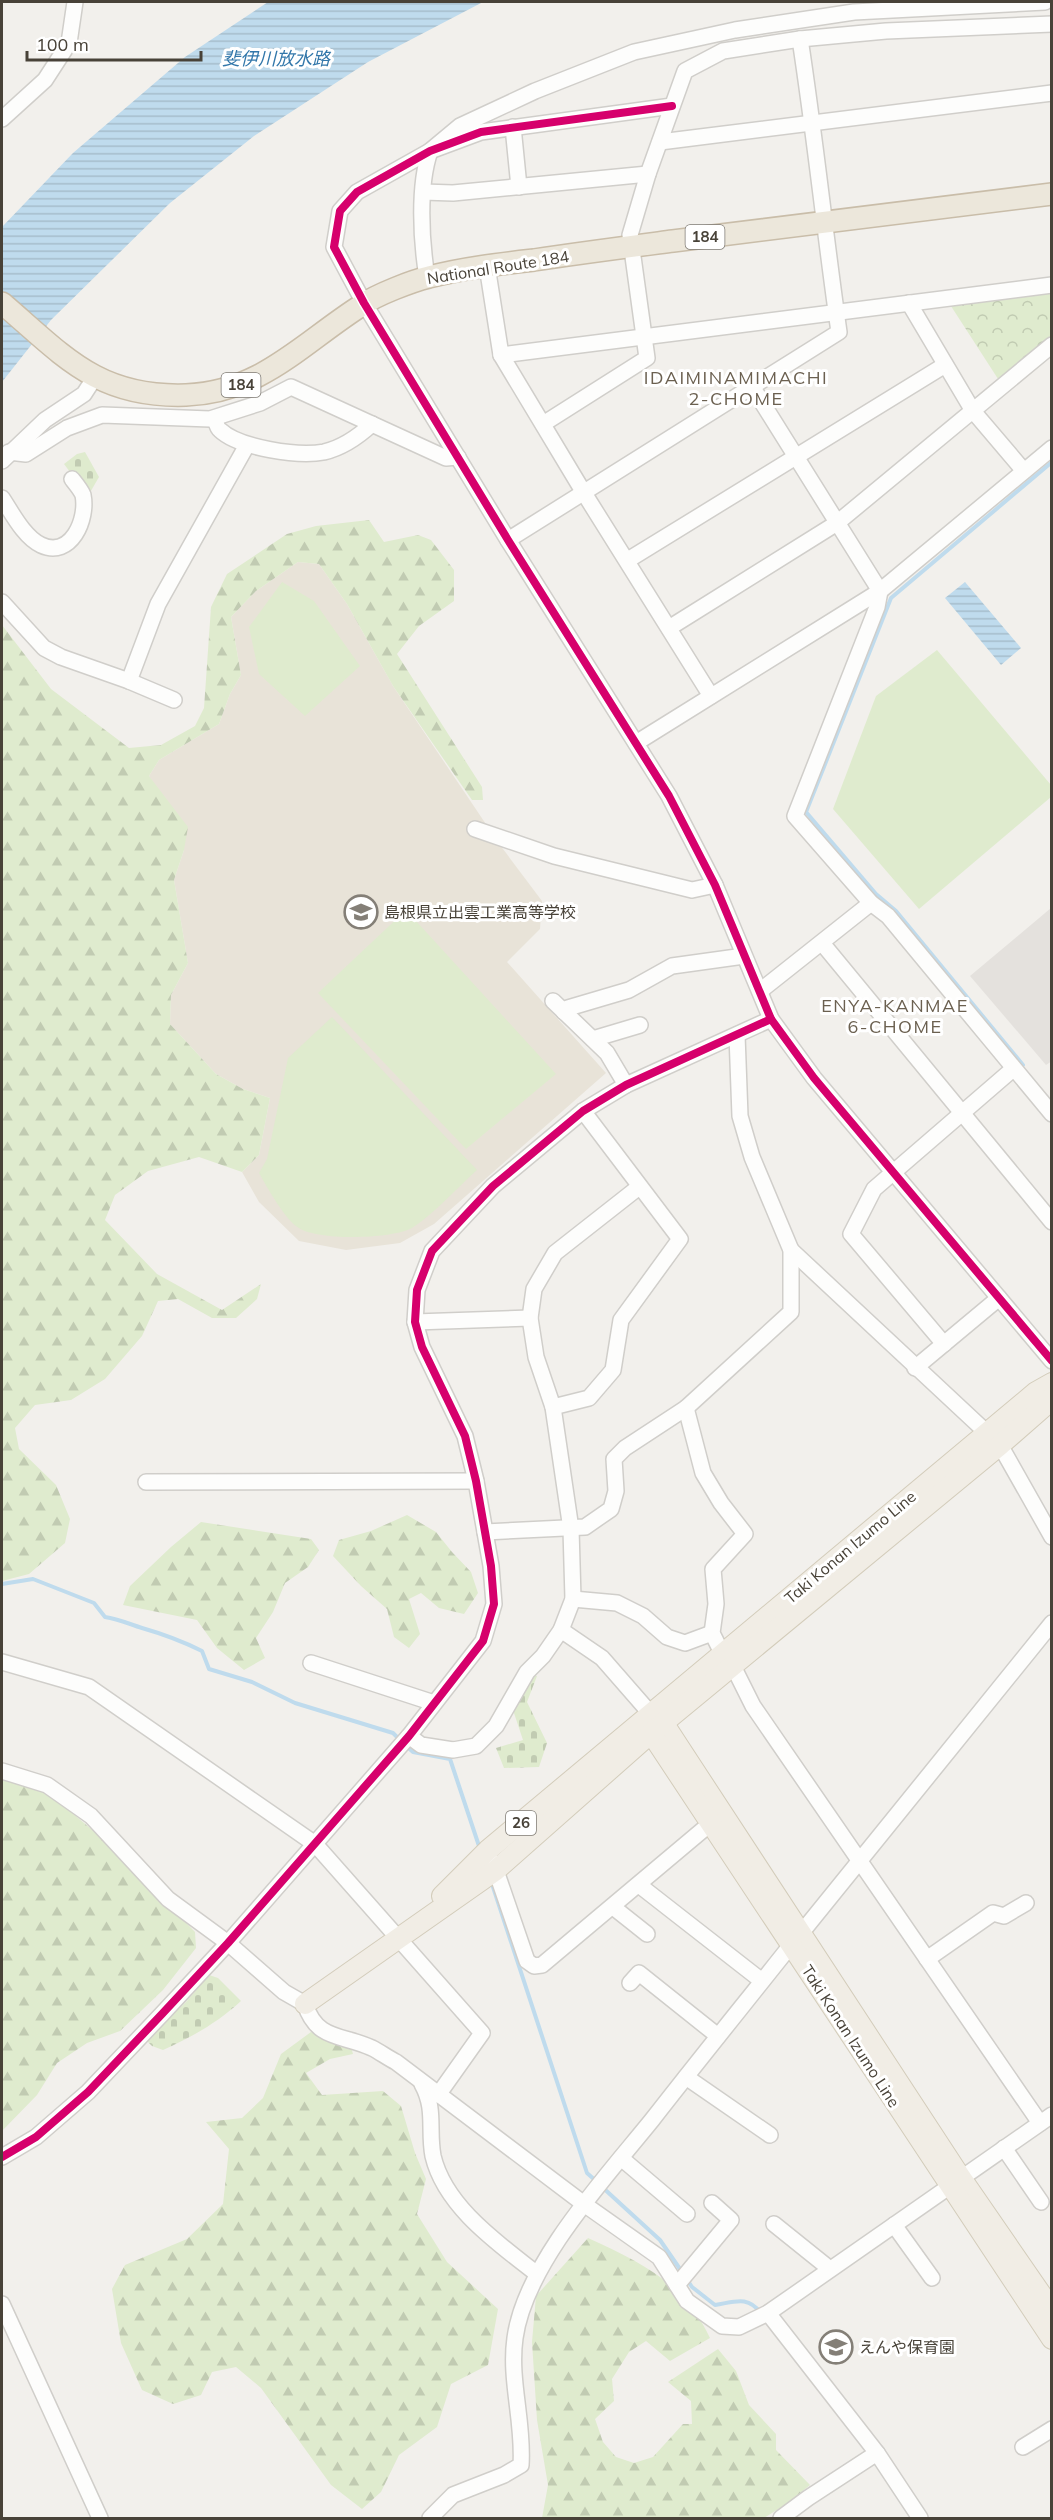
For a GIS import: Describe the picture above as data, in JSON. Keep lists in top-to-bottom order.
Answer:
{
  "streets": {
    "highway": ["184", "National Route 184"],
    "main road": ["Taki Konan Izumo Line", "26"]
  },
  "crossings": [
    ["Taki Konan Izumo Line", "26"]
  ],
  "districts": ["IDAIMINAMIMACHI 2-CHOME", "ENYA-KANMAE 6-CHOME"],
  "water": ["斐伊川放水路"],
  "places": {
    "school or university": ["島根県立出雲工業高等学校", "えんや保育園"]
  },
  "scale_bar": "100 m"
}
